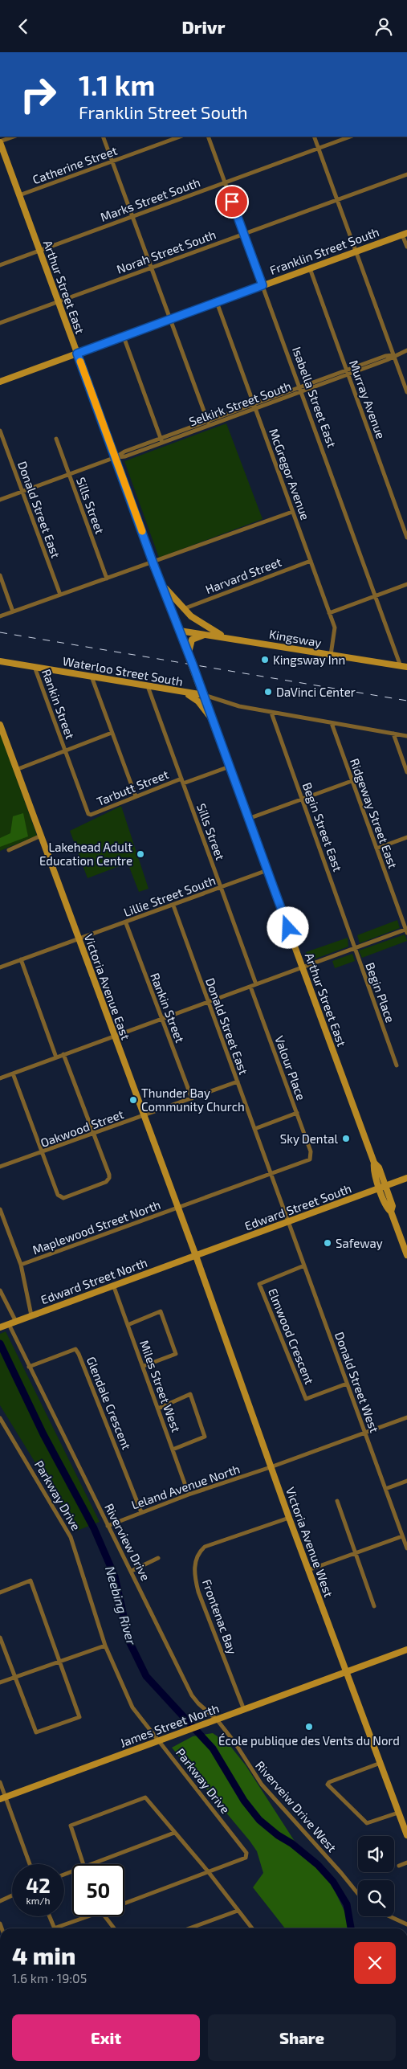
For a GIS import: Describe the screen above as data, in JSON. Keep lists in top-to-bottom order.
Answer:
{
  "streets": {
    "main road": [
      "Franklin Street South",
      "Arthur Street East",
      "Kingsway",
      "Waterloo Street South",
      "Victoria Avenue East",
      "Edward Street South",
      "Edward Street North",
      "Victoria Avenue West",
      "James Street North"
    ],
    "street": [
      "Catherine Street",
      "Marks Street South",
      "Norah Street South",
      "Isabella Street East",
      "Murray Avenue",
      "Selkirk Street South",
      "McGregor Avenue",
      "Sills Street",
      "Donald Street East",
      "Harvard Street",
      "Rankin Street",
      "Tarbutt Street",
      "Ridgeway Street East",
      "Begin Street East",
      "Lillie Street South",
      "Begin Place",
      "Valour Place",
      "Oakwood Street",
      "Maplewood Street North",
      "Elmwood Crescent",
      "Donald Street West",
      "Miles Street West",
      "Glendale Crescent",
      "Leland Avenue North",
      "Parkway Drive",
      "Riverview Drive",
      "Frontenac Bay",
      "Riverveiw Drive West"
    ]
  },
  "crossings": [
    ["Catherine Street", "Arthur Street East"],
    ["Marks Street South", "Arthur Street East"],
    ["Marks Street South", "Isabella Street East"],
    ["Franklin Street South", "Arthur Street East"],
    ["Franklin Street South", "Isabella Street East"],
    ["Franklin Street South", "Murray Avenue"],
    ["Franklin Street South", "McGregor Avenue"],
    ["Norah Street South", "Arthur Street East"],
    ["Norah Street South", "Isabella Street East"],
    ["Arthur Street East", "Selkirk Street South"],
    ["Arthur Street East", "Kingsway"],
    ["Arthur Street East", "Waterloo Street South"],
    ["Arthur Street East", "Tarbutt Street"],
    ["Arthur Street East", "Lillie Street South"],
    ["Arthur Street East", "Edward Street South"],
    ["Isabella Street East", "Selkirk Street South"],
    ["Isabella Street East", "Kingsway"],
    ["Murray Avenue", "Selkirk Street South"],
    ["Selkirk Street South", "McGregor Avenue"],
    ["Selkirk Street South", "Sills Street"],
    ["Selkirk Street South", "Donald Street East"],
    ["McGregor Avenue", "Harvard Street"],
    ["McGregor Avenue", "Kingsway"],
    ["Sills Street", "Waterloo Street South"],
    ["Sills Street", "Tarbutt Street"],
    ["Sills Street", "Lillie Street South"],
    ["Donald Street East", "Lillie Street South"],
    ["Donald Street East", "Oakwood Street"],
    ["Donald Street East", "Edward Street South"],
    ["Donald Street East", "Maplewood Street North"],
    ["Donald Street East", "Donald Street West"],
    ["Waterloo Street South", "Rankin Street"],
    ["Waterloo Street South", "Ridgeway Street East"],
    ["Waterloo Street South", "Begin Street East"],
    ["Rankin Street", "Tarbutt Street"],
    ["Rankin Street", "Lillie Street South"],
    ["Rankin Street", "Oakwood Street"],
    ["Begin Street East", "Begin Place"],
    ["Lillie Street South", "Victoria Avenue East"],
    ["Victoria Avenue East", "Oakwood Street"],
    ["Victoria Avenue East", "Edward Street South"],
    ["Victoria Avenue East", "Maplewood Street North"],
    ["Victoria Avenue East", "Edward Street North"],
    ["Victoria Avenue East", "Victoria Avenue West"],
    ["Valour Place", "Maplewood Street North"],
    ["Edward Street South", "Edward Street North"],
    ["Edward Street South", "Donald Street West"],
    ["Edward Street South", "Victoria Avenue West"],
    ["Edward Street North", "Miles Street West"],
    ["Edward Street North", "Victoria Avenue West"],
    ["Elmwood Crescent", "Donald Street West"],
    ["Donald Street West", "Leland Avenue North"],
    ["Miles Street West", "Leland Avenue North"],
    ["Glendale Crescent", "Leland Avenue North"],
    ["Glendale Crescent", "Riverview Drive"],
    ["Leland Avenue North", "Riverview Drive"],
    ["Leland Avenue North", "Victoria Avenue West"],
    ["Parkway Drive", "James Street North"],
    ["Riverview Drive", "James Street North"],
    ["Riverview Drive", "Riverveiw Drive West"],
    ["Victoria Avenue West", "Frontenac Bay"],
    ["Victoria Avenue West", "James Street North"],
    ["Frontenac Bay", "James Street North"],
    ["James Street North", "Riverveiw Drive West"]
  ],
  "water": ["Neebing River"],
  "places": [
    "Kingsway Inn",
    "DaVinci Center",
    "Lakehead Adult Education Centre",
    "Thunder Bay Community Church",
    "Sky Dental",
    "Safeway",
    "École publique des Vents du Nord"
  ],
  "page": {
    "header": "Drivr",
    "turn": ["1.1 km", "Franklin Street South"],
    "speed": "42 km/h",
    "limit": "50",
    "heading": ["4 min", "1.6 km · 19:05"],
    "buttons": ["Exit", "Share"]
  }
}
